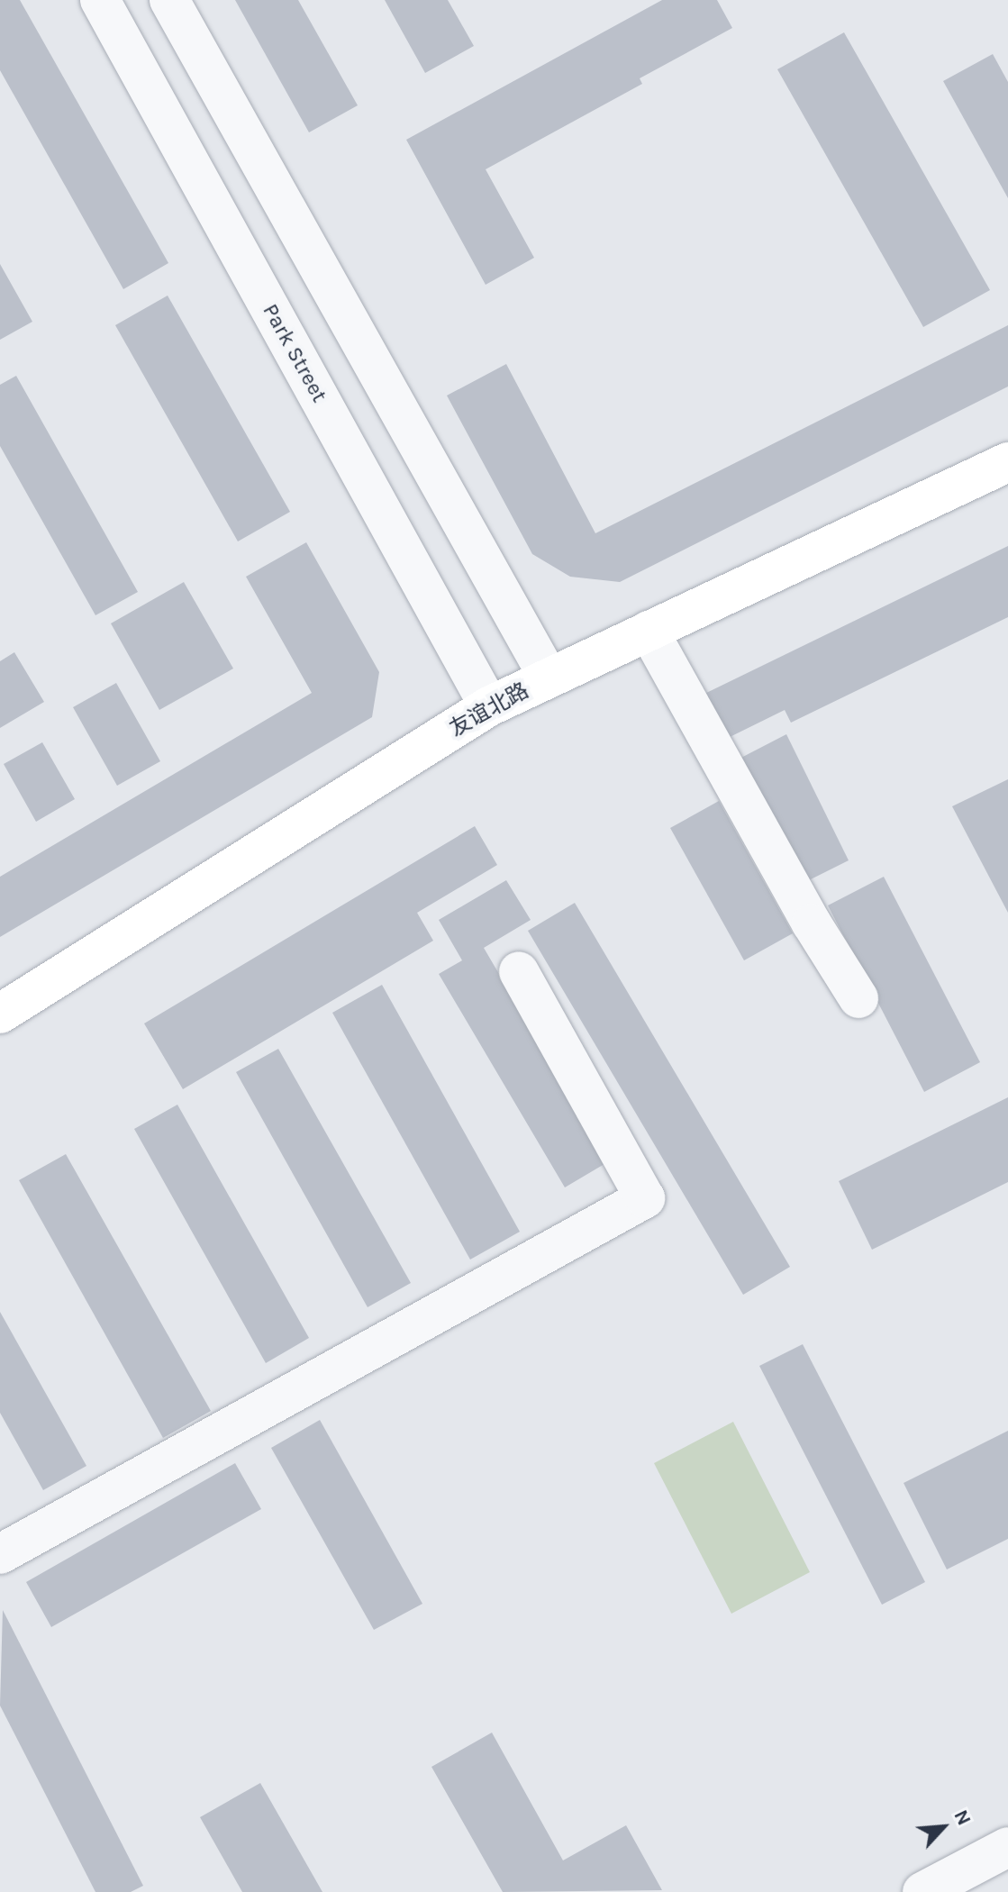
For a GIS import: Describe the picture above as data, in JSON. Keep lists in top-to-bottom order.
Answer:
{
  "streets": {
    "main road": ["友谊北路"],
    "street": ["Park Street"]
  },
  "crossings": [
    ["Park Street", "友谊北路"]
  ],
  "north": "top right"
}
